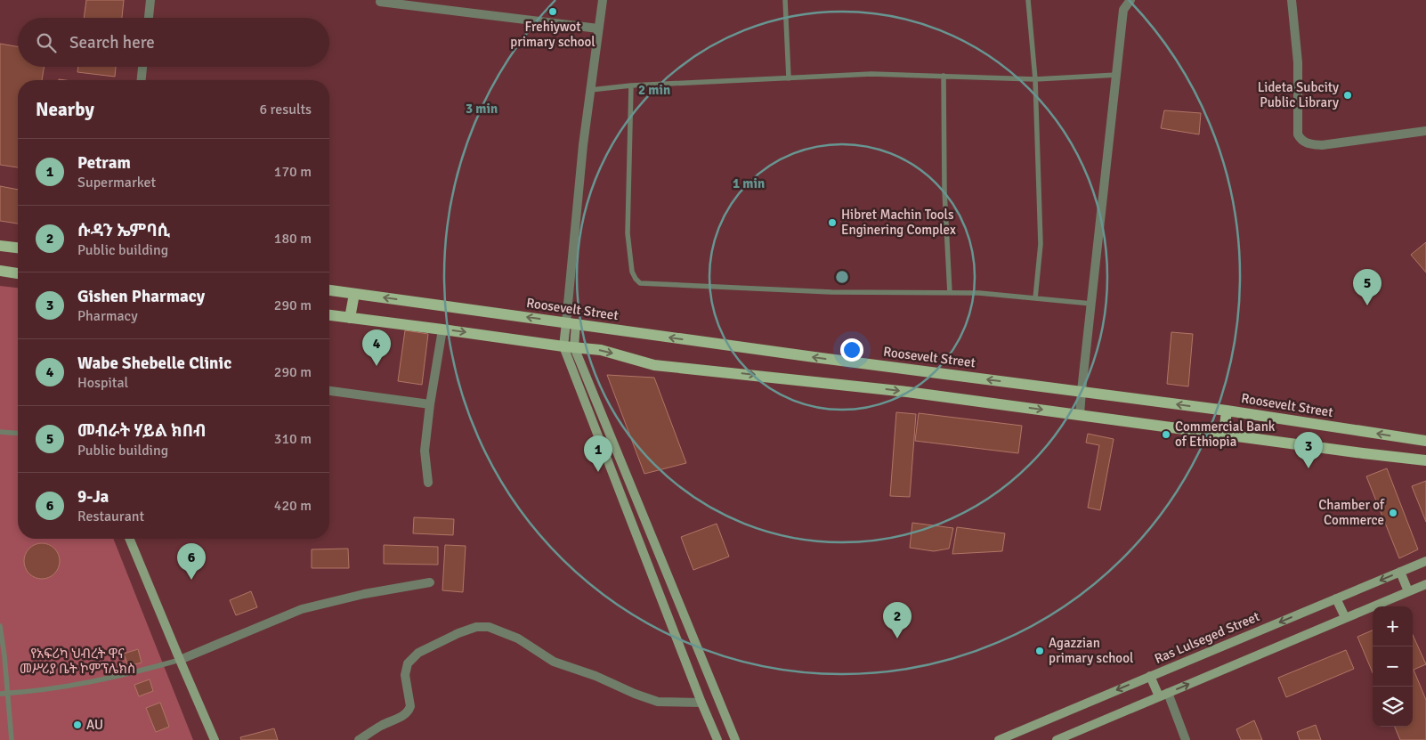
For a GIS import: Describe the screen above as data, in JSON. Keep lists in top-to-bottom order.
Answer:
{
  "streets": {
    "main road": ["Roosevelt Street"],
    "street": ["Ras Lulseged Street"]
  },
  "parks": ["የአፍሪካ ህብረት ዋና መሥሪያ ቤት ኮምፕሌክስ"],
  "places": [
    "Frehiywot primary school",
    "Lideta Subcity Public Library",
    "Hibret Machin Tools Enginering Complex",
    "Commercial Bank of Ethiopia",
    "Chamber of Commerce",
    "Agazzian primary school",
    "AU"
  ],
  "page": {
    "search": "Search here",
    "heading": ["Nearby", "6 results"],
    "list": [
      {
        "mark": "1",
        "name": "Petram",
        "note": "Supermarket",
        "value": "170 m"
      },
      {
        "mark": "2",
        "name": "ሱዳን ኤምባሲ",
        "note": "Public building",
        "value": "180 m"
      },
      {
        "mark": "3",
        "name": "Gishen Pharmacy",
        "note": "Pharmacy",
        "value": "290 m"
      },
      {
        "mark": "4",
        "name": "Wabe Shebelle Clinic",
        "note": "Hospital",
        "value": "290 m"
      },
      {
        "mark": "5",
        "name": "መብራት ሃይል ክበብ",
        "note": "Public building",
        "value": "310 m"
      },
      {
        "mark": "6",
        "name": "9-Ja",
        "note": "Restaurant",
        "value": "420 m"
      }
    ],
    "pins": [
      "5",
      "4",
      "3",
      "1",
      "6",
      "2"
    ],
    "map_buttons": ["+", "−"]
  },
  "rings": ["2 min", "3 min", "1 min"]
}
